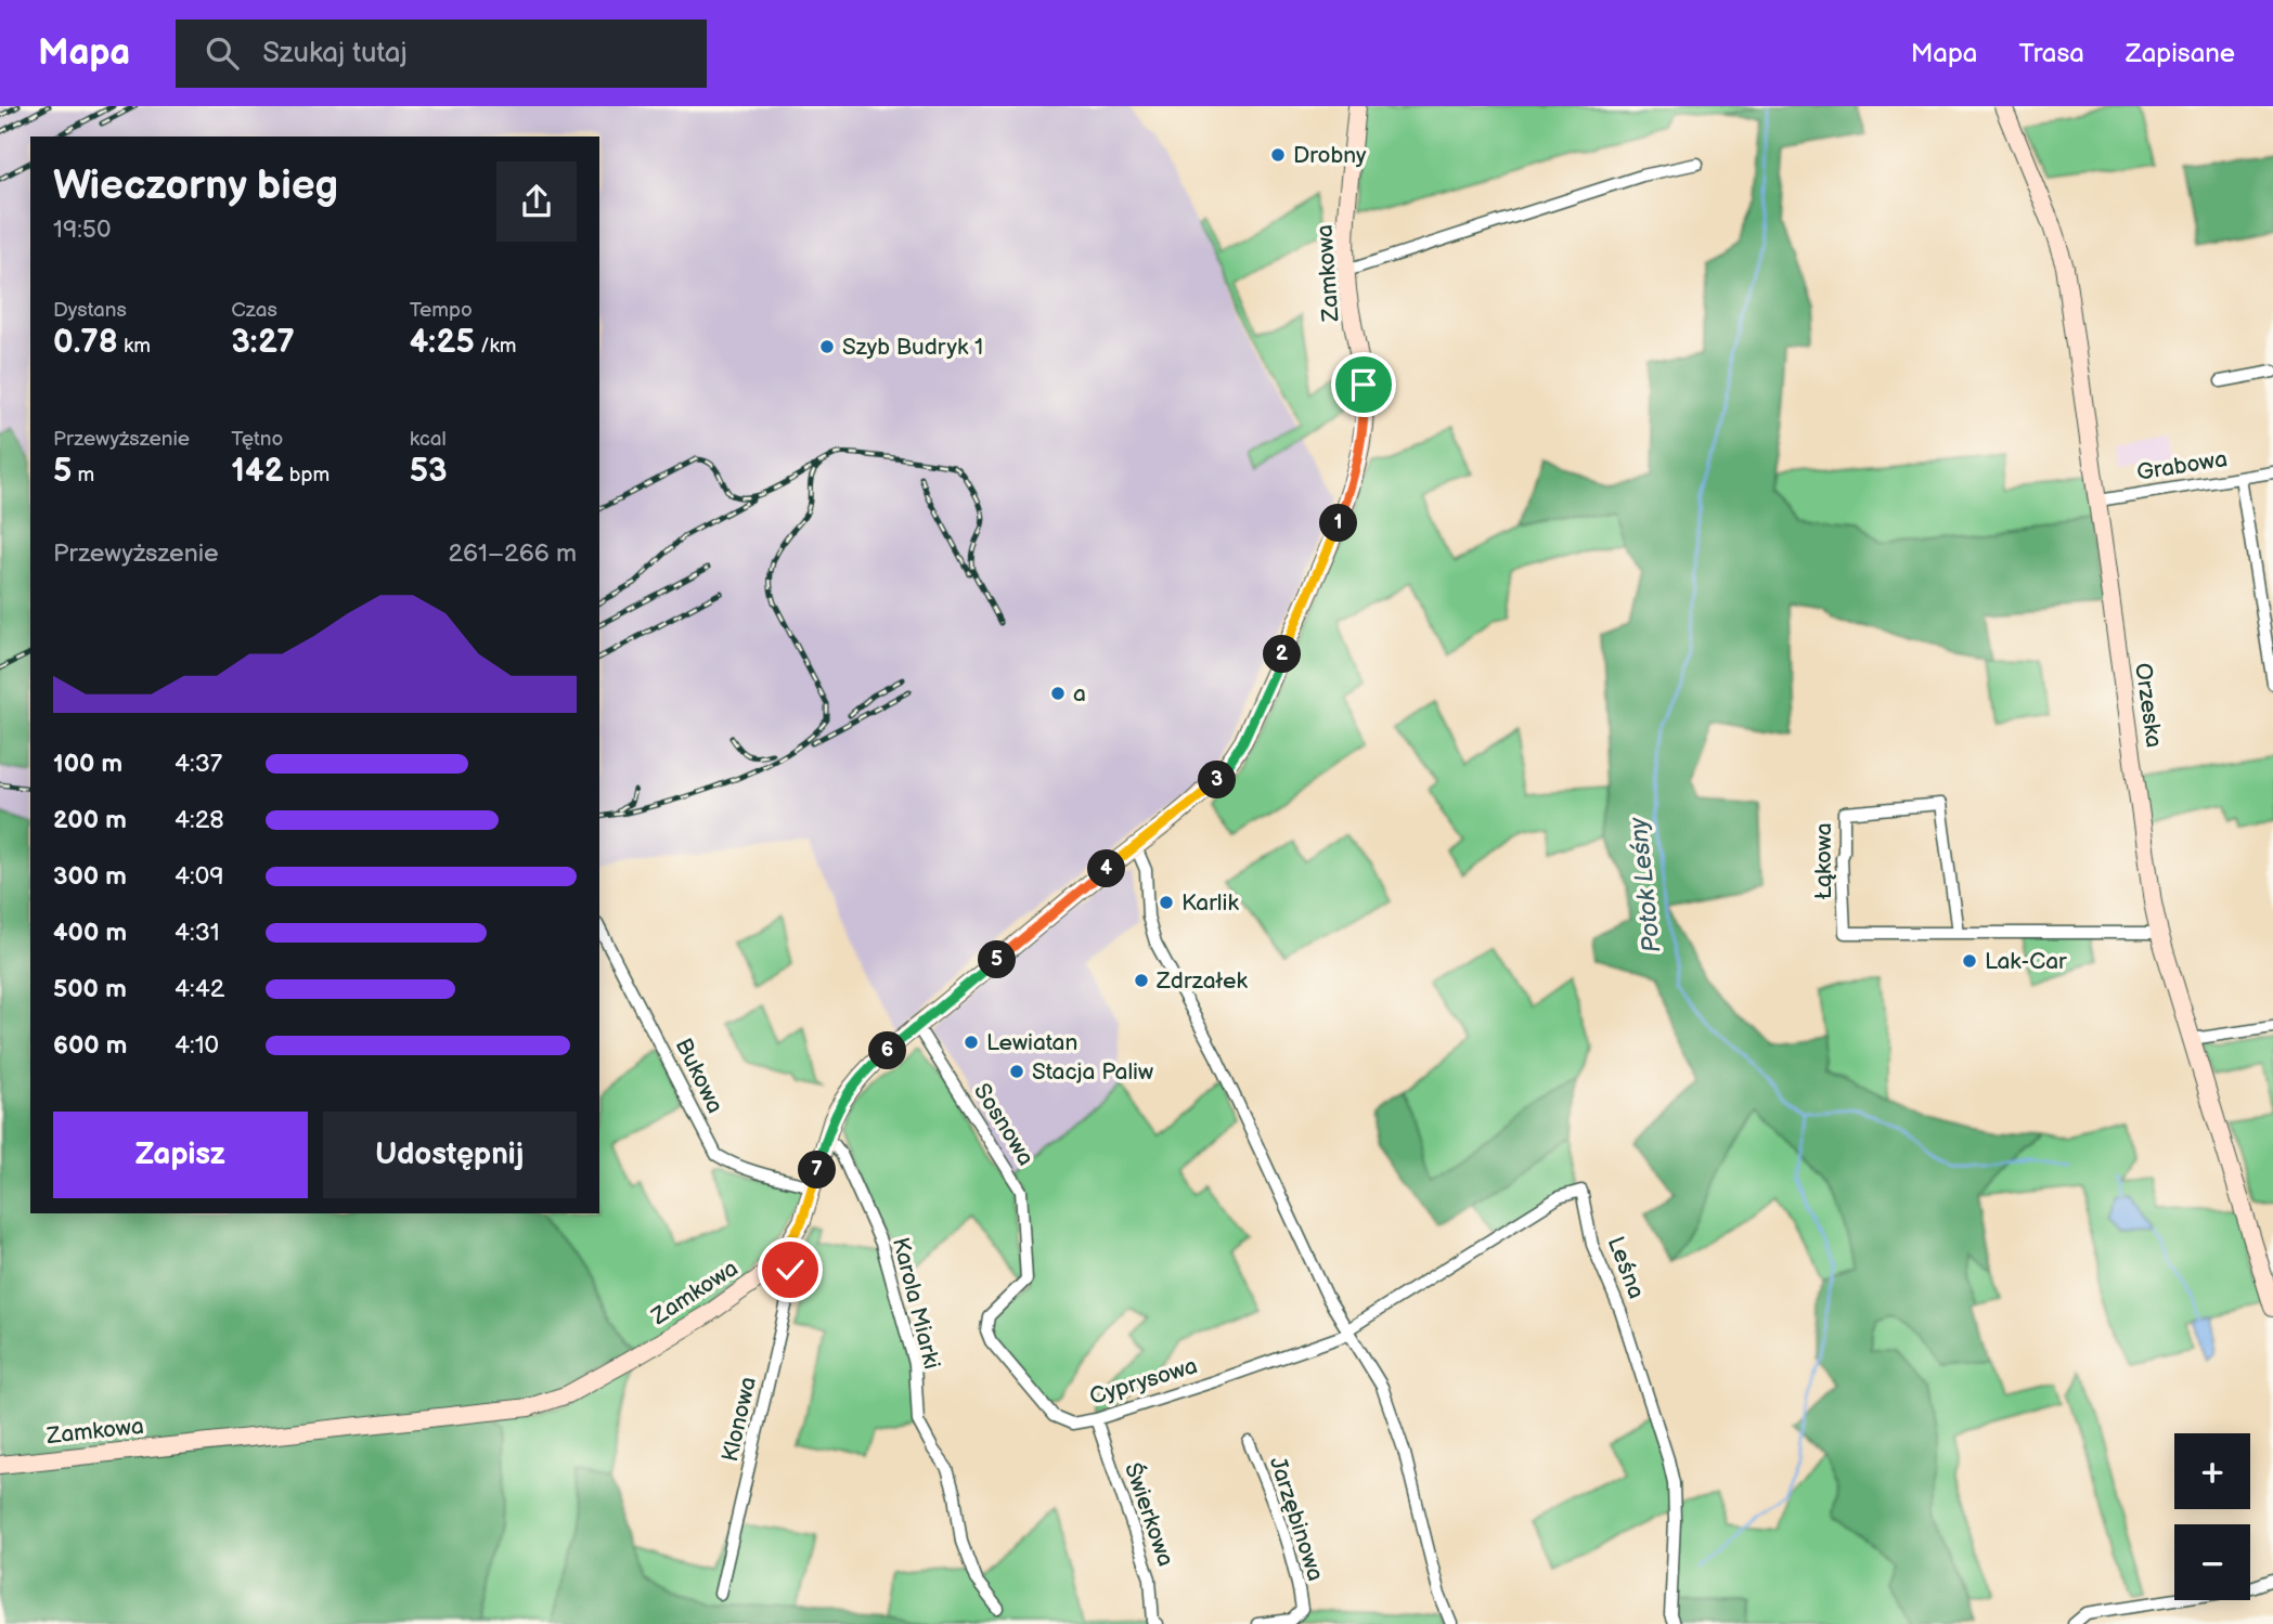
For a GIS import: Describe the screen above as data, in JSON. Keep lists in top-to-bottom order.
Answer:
{
  "streets": {
    "street": [
      "Zamkowa",
      "Grabowa",
      "Orzeska",
      "Łąkowa",
      "Bukowa",
      "Sosnowa",
      "Leśna",
      "Karola Miarki",
      "Cyprysowa",
      "Klonowa",
      "Świerkowa",
      "Jarzębinowa"
    ]
  },
  "crossings": [
    ["Zamkowa", "Bukowa"],
    ["Zamkowa", "Sosnowa"],
    ["Zamkowa", "Karola Miarki"],
    ["Zamkowa", "Klonowa"],
    ["Grabowa", "Orzeska"],
    ["Orzeska", "Łąkowa"],
    ["Sosnowa", "Cyprysowa"],
    ["Leśna", "Cyprysowa"],
    ["Cyprysowa", "Świerkowa"]
  ],
  "water": ["Potok Leśny"],
  "places": [
    "Drobny",
    "Szyb Budryk 1",
    "a",
    "Karlik",
    "Lak-Car",
    "Zdrzałek",
    "Lewiatan",
    "Stacja Paliw"
  ],
  "page": {
    "header": "Mapa",
    "search": "Szukaj tutaj",
    "nav": ["Mapa", "Trasa", "Zapisane"],
    "heading": ["Wieczorny bieg", "19:50"],
    "stats": [
      ["Dystans", "0.78 km"],
      ["Czas", "3:27"],
      ["Tempo", "4:25 /km"],
      ["Przewyższenie", "5 m"],
      ["Tętno", "142 bpm"],
      ["kcal", "53"]
    ],
    "pins": [
      "1",
      "2",
      "3",
      "4",
      "5",
      "6",
      "7"
    ],
    "chart": ["Przewyższenie", "261–266 m"],
    "list": [
      {
        "name": "100 m",
        "note": "4:37"
      },
      {
        "name": "200 m",
        "note": "4:28"
      },
      {
        "name": "300 m",
        "note": "4:09"
      },
      {
        "name": "400 m",
        "note": "4:31"
      },
      {
        "name": "500 m",
        "note": "4:42"
      },
      {
        "name": "600 m",
        "note": "4:10"
      }
    ],
    "buttons": ["Zapisz", "Udostępnij"],
    "map_buttons": ["+", "−"]
  }
}
